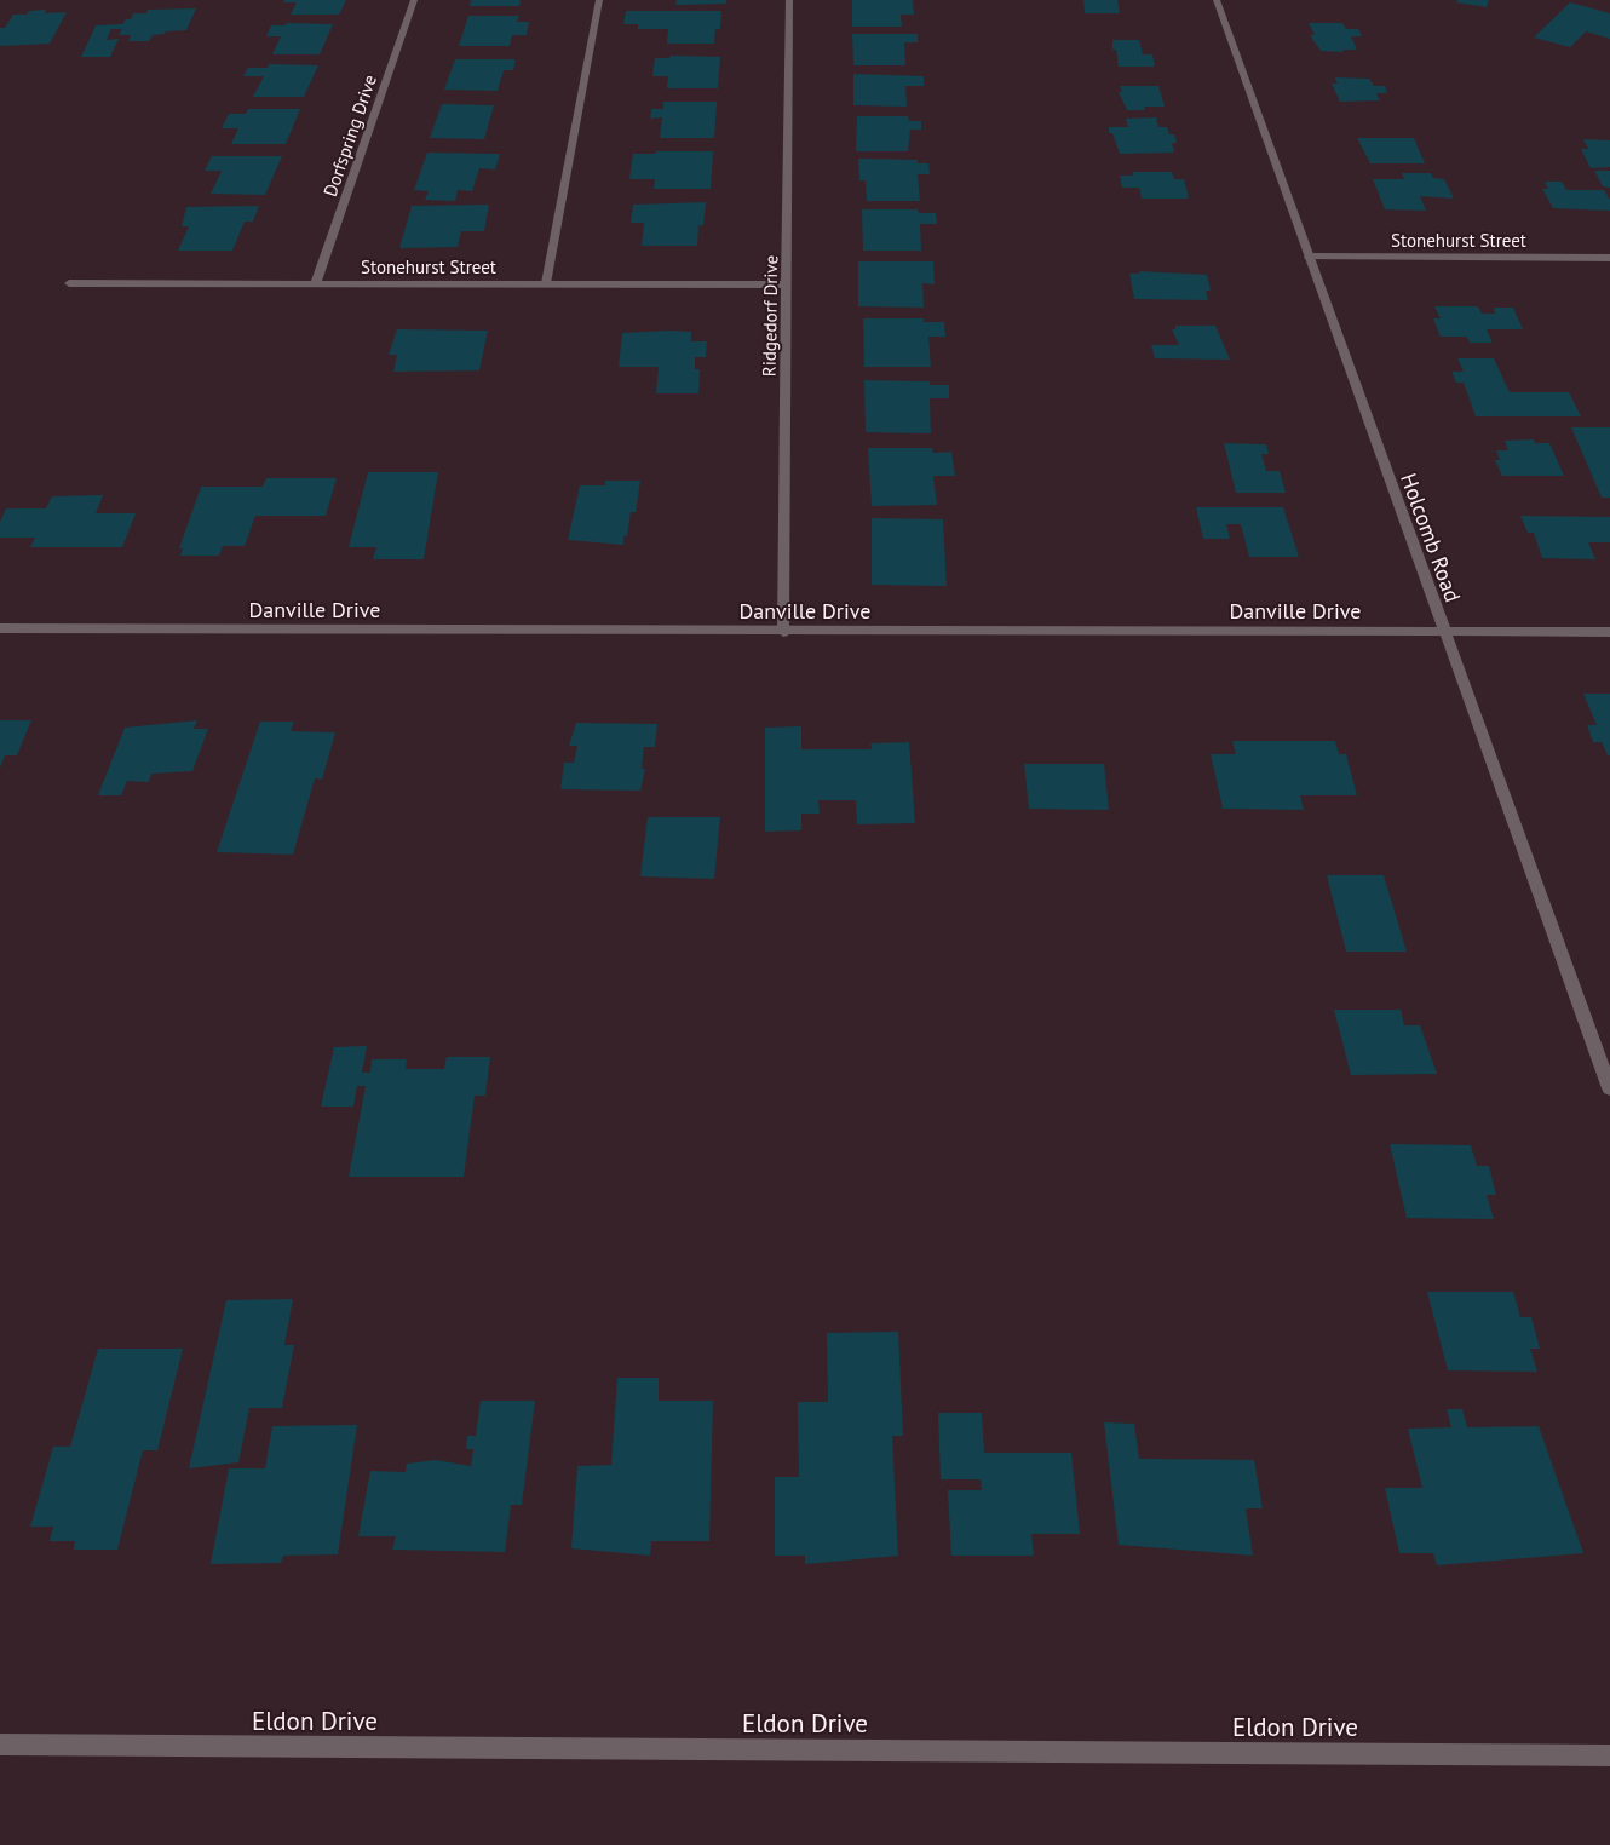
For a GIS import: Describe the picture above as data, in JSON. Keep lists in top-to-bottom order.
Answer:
{
  "streets": {
    "street": [
      "Dorfspring Drive",
      "Stonehurst Street",
      "Ridgedorf Drive",
      "Holcomb Road",
      "Danville Drive",
      "Eldon Drive"
    ]
  },
  "crossings": [
    ["Dorfspring Drive", "Stonehurst Street"],
    ["Stonehurst Street", "Ridgedorf Drive"],
    ["Stonehurst Street", "Holcomb Road"],
    ["Ridgedorf Drive", "Danville Drive"],
    ["Holcomb Road", "Danville Drive"]
  ]
}
